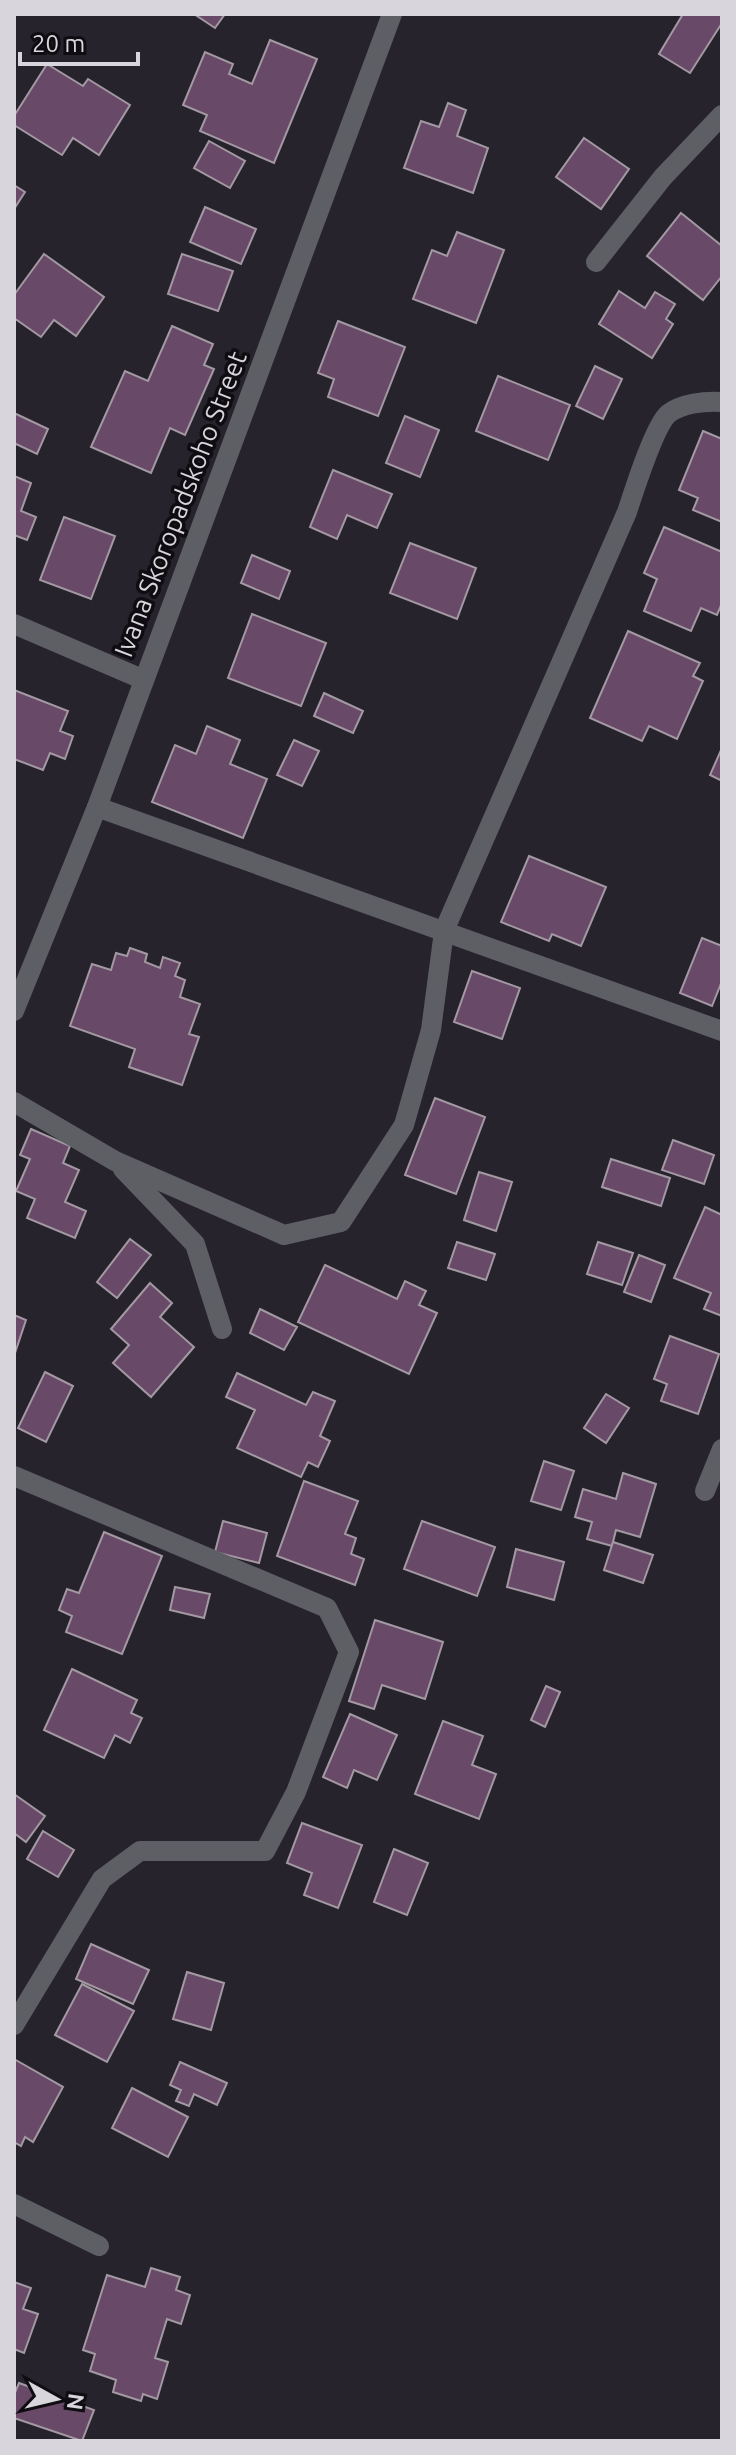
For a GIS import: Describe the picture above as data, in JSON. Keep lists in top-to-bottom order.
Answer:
{
  "streets": {
    "street": ["Ivana Skoropadskoho Street"]
  },
  "scale_bar": "20 m",
  "north": "right"
}
